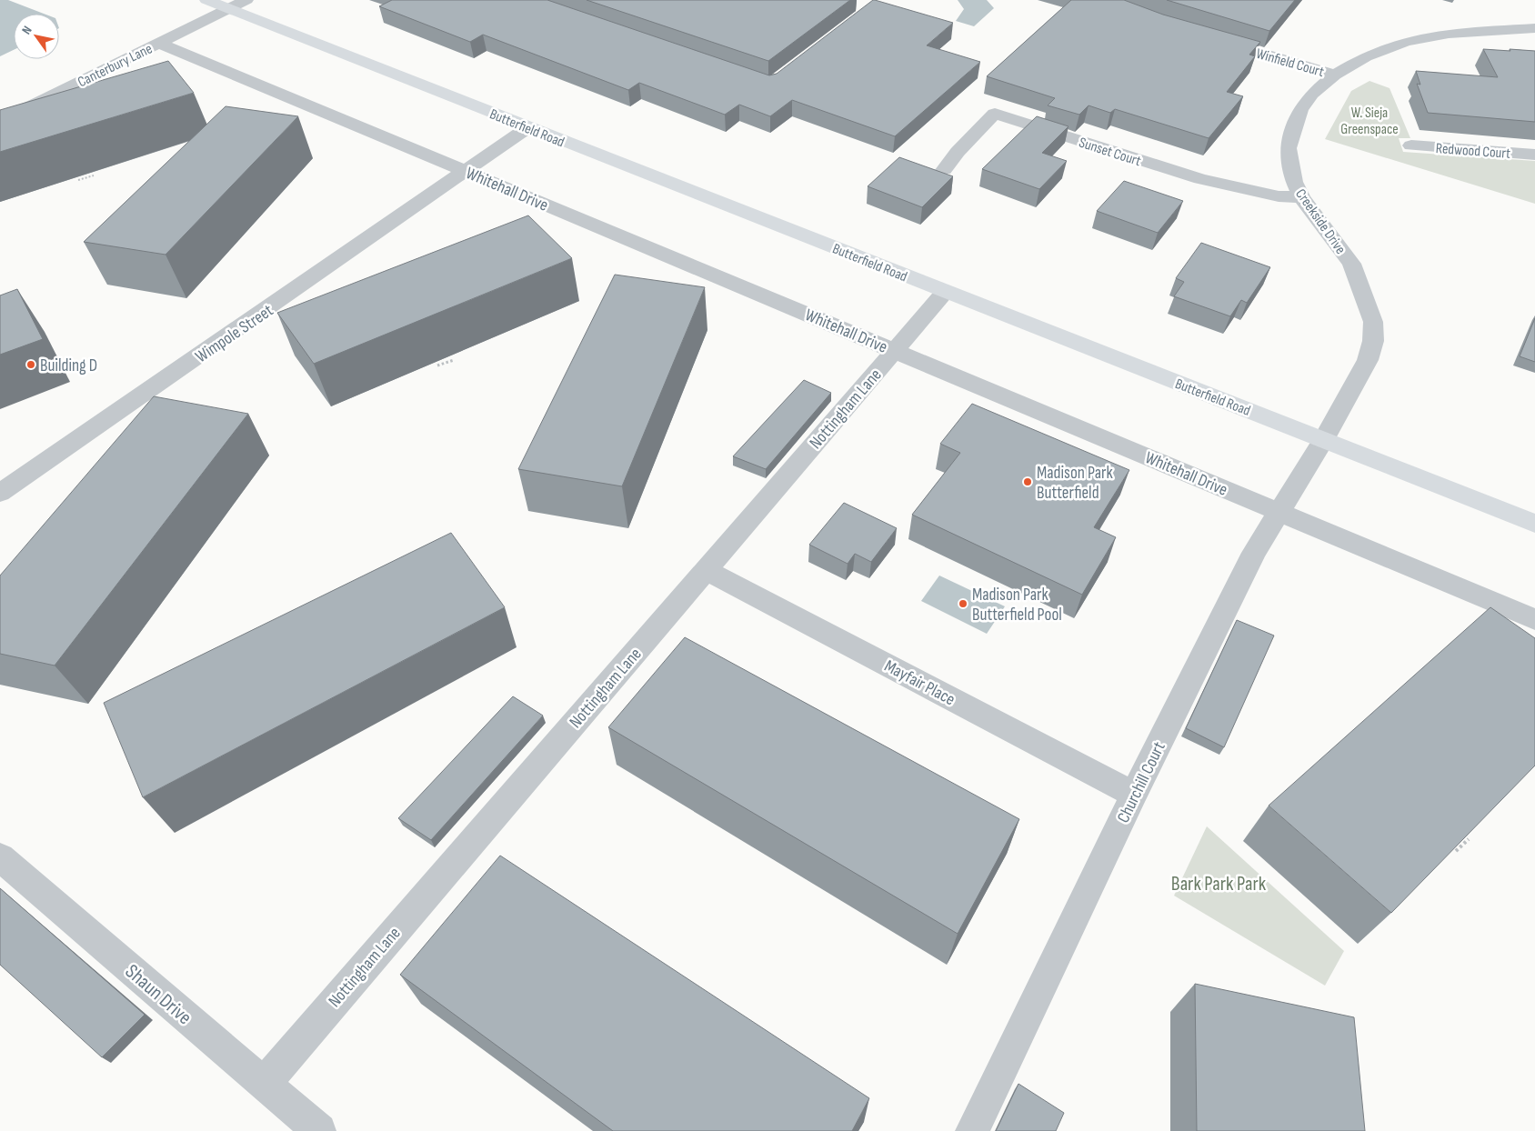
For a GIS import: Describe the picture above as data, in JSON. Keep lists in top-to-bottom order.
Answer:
{
  "streets": {
    "main road": ["Butterfield Road"],
    "street": [
      "Winfield Court",
      "Canterbury Lane",
      "Redwood Court",
      "Sunset Court",
      "Whitehall Drive",
      "Creekside Drive",
      "Wimpole Street",
      "Nottingham Lane",
      "Mayfair Place",
      "Churchill Court",
      "Shaun Drive"
    ]
  },
  "crossings": [
    ["Winfield Court", "Creekside Drive"],
    ["Canterbury Lane", "Butterfield Road"],
    ["Canterbury Lane", "Whitehall Drive"],
    ["Butterfield Road", "Creekside Drive"],
    ["Butterfield Road", "Wimpole Street"],
    ["Butterfield Road", "Nottingham Lane"],
    ["Butterfield Road", "Churchill Court"],
    ["Sunset Court", "Creekside Drive"],
    ["Whitehall Drive", "Wimpole Street"],
    ["Whitehall Drive", "Nottingham Lane"],
    ["Whitehall Drive", "Churchill Court"],
    ["Creekside Drive", "Churchill Court"],
    ["Nottingham Lane", "Mayfair Place"],
    ["Nottingham Lane", "Shaun Drive"],
    ["Mayfair Place", "Churchill Court"]
  ],
  "parks": ["W. Sieja Greenspace", "Bark Park Park"],
  "places": ["Building D", "Madison Park Butterfield", "Madison Park Butterfield Pool"],
  "north": "top left"
}
